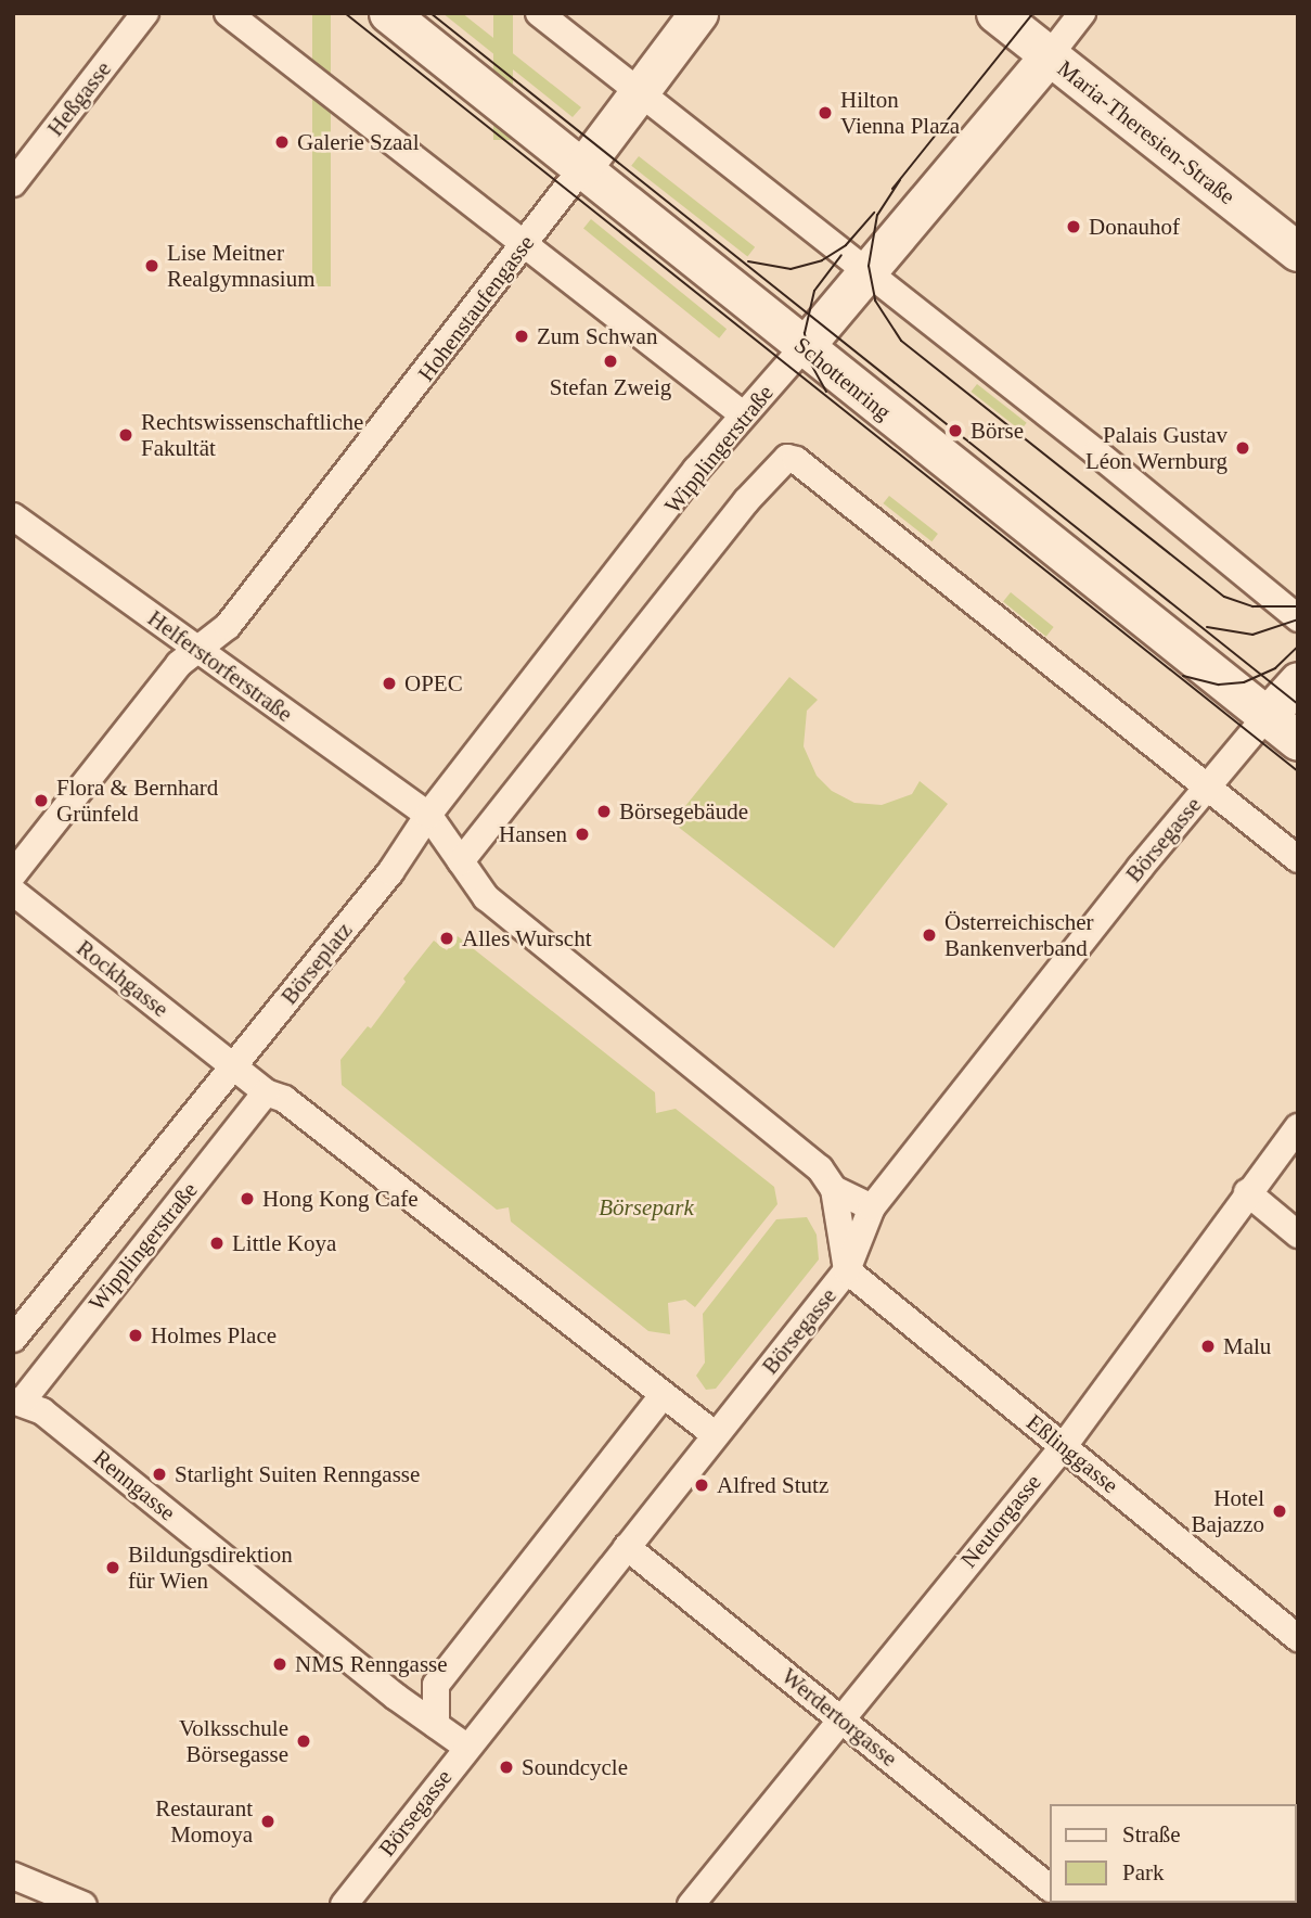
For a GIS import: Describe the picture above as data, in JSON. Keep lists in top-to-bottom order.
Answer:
{
  "streets": {
    "main road": [
      "Maria-Theresien-Straße",
      "Hohenstaufengasse",
      "Schottenring",
      "Wipplingerstraße",
      "Börsegasse"
    ],
    "street": [
      "Heßgasse",
      "Helferstorferstraße",
      "Börseplatz",
      "Rockhgasse",
      "Eßlinggasse",
      "Renngasse",
      "Neutorgasse",
      "Werdertorgasse"
    ]
  },
  "crossings": [
    ["Maria-Theresien-Straße", "Wipplingerstraße"],
    ["Hohenstaufengasse", "Schottenring"],
    ["Hohenstaufengasse", "Helferstorferstraße"],
    ["Schottenring", "Wipplingerstraße"],
    ["Schottenring", "Börsegasse"],
    ["Wipplingerstraße", "Helferstorferstraße"],
    ["Wipplingerstraße", "Börseplatz"],
    ["Wipplingerstraße", "Rockhgasse"],
    ["Wipplingerstraße", "Renngasse"],
    ["Helferstorferstraße", "Börseplatz"],
    ["Börsegasse", "Eßlinggasse"],
    ["Börsegasse", "Renngasse"],
    ["Börsegasse", "Werdertorgasse"],
    ["Börseplatz", "Rockhgasse"],
    ["Eßlinggasse", "Neutorgasse"],
    ["Neutorgasse", "Werdertorgasse"]
  ],
  "parks": ["Börsepark"],
  "places": [
    "Hilton Vienna Plaza",
    "Galerie Szaal",
    "Donauhof",
    "Lise Meitner Realgymnasium",
    "Zum Schwan",
    "Stefan Zweig",
    "Börse",
    "Rechtswissenschaftliche Fakultät",
    "Palais Gustav Léon Wernburg",
    "OPEC",
    "Flora & Bernhard Grünfeld",
    "Börsegebäude",
    "Hansen",
    "Österreichischer Bankenverband",
    "Alles Wurscht",
    "Hong Kong Cafe",
    "Little Koya",
    "Holmes Place",
    "Malu",
    "Starlight Suiten Renngasse",
    "Alfred Stutz",
    "Hotel Bajazzo",
    "Bildungsdirektion für Wien",
    "NMS Renngasse",
    "Volksschule Börsegasse",
    "Soundcycle",
    "Restaurant Momoya"
  ],
  "legend": ["Straße", "Park"]
}
